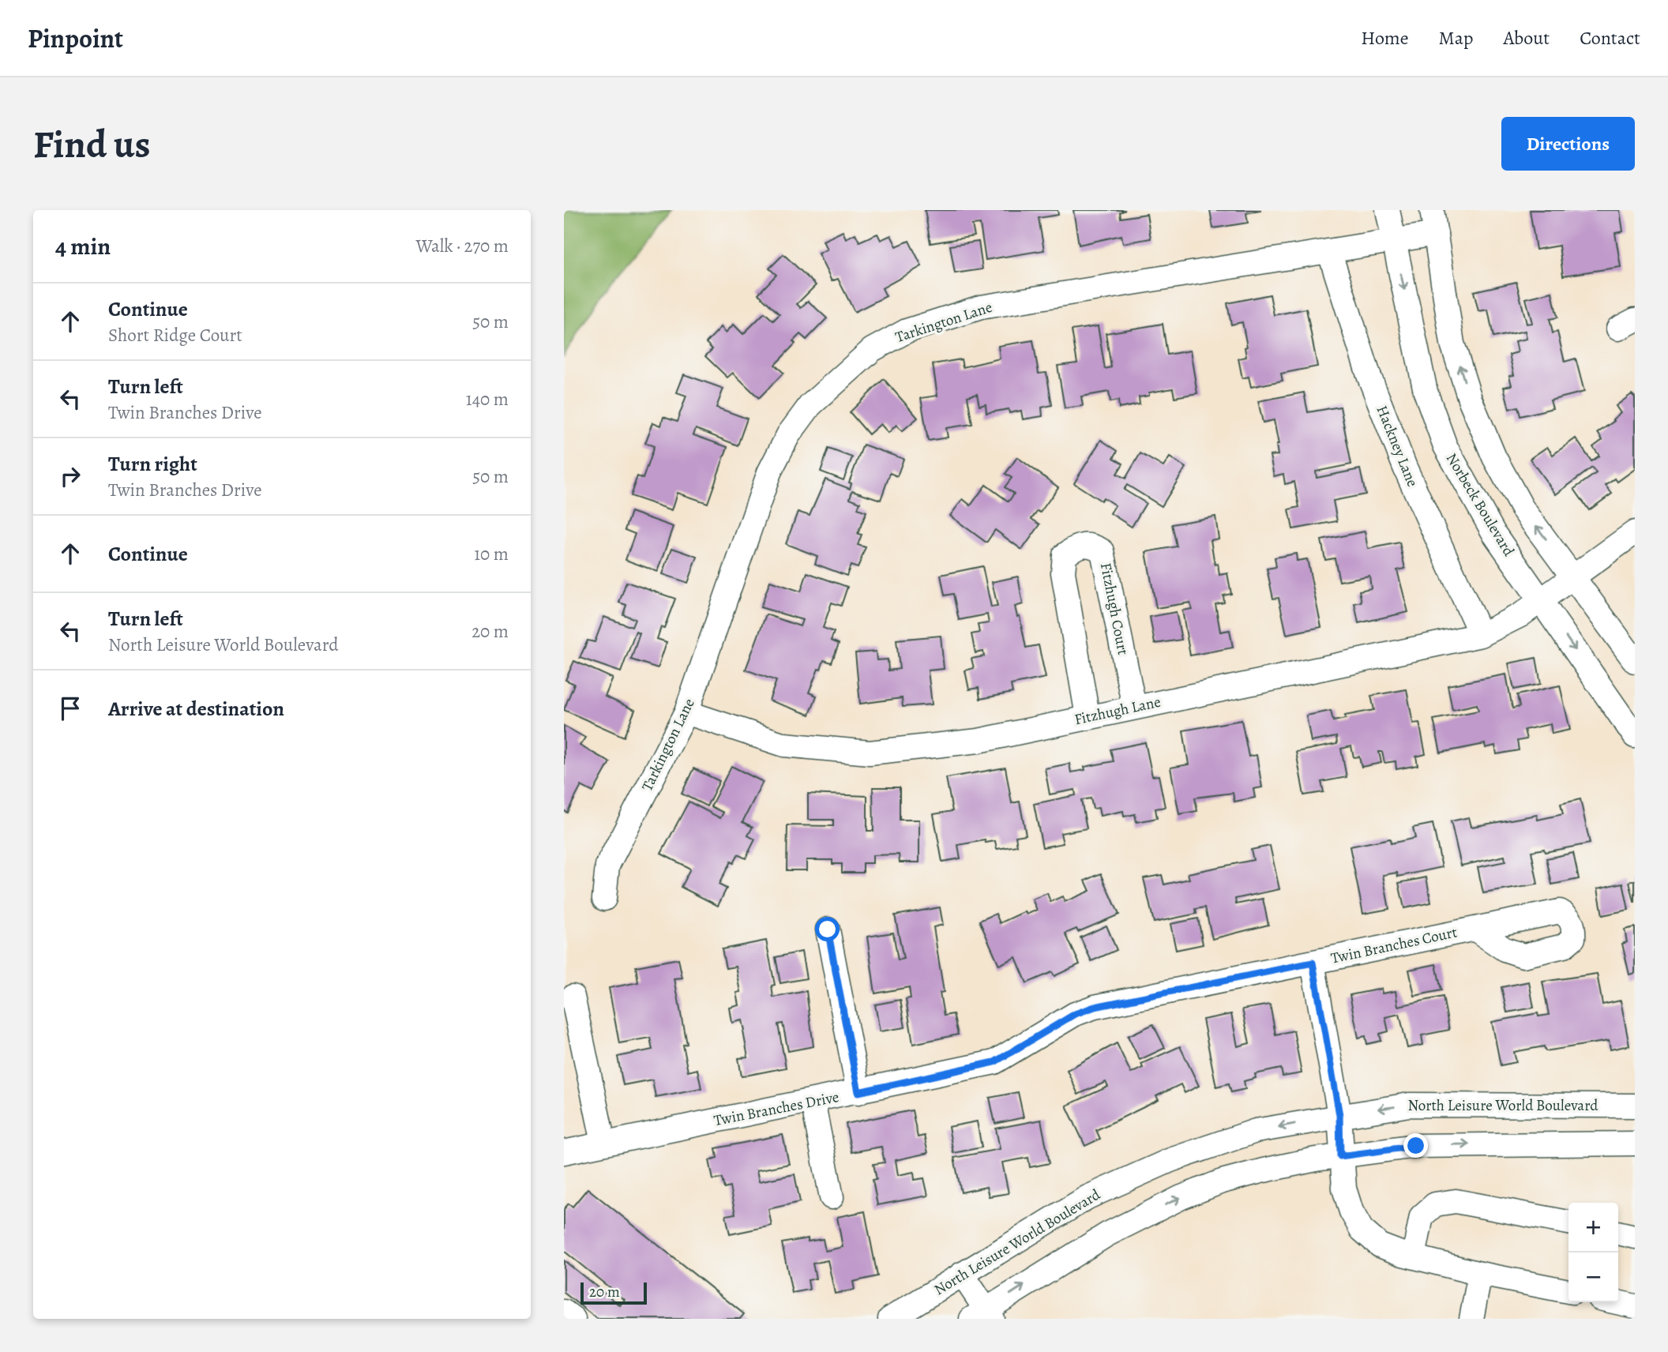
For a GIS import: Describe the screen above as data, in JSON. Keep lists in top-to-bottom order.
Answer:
{
  "streets": {
    "street": [
      "Tarkington Lane",
      "Hackney Lane",
      "Norbeck Boulevard",
      "Fitzhugh Court",
      "Fitzhugh Lane",
      "Twin Branches Court",
      "North Leisure World Boulevard",
      "Twin Branches Drive"
    ]
  },
  "crossings": [
    ["Tarkington Lane", "Hackney Lane"],
    ["Tarkington Lane", "Norbeck Boulevard"],
    ["Tarkington Lane", "Fitzhugh Lane"],
    ["Hackney Lane", "Fitzhugh Lane"],
    ["Norbeck Boulevard", "Fitzhugh Lane"],
    ["Fitzhugh Court", "Fitzhugh Lane"],
    ["Twin Branches Court", "Twin Branches Drive"]
  ],
  "scale_bar": "20 m",
  "page": {
    "header": "Pinpoint",
    "nav": [
      "Home",
      "Map",
      "About",
      "Contact"
    ],
    "buttons": "Directions",
    "title": "Find us",
    "heading": ["4 min", "Walk · 270 m"],
    "list": [
      ["Continue", "Short Ridge Court", "50 m"],
      ["Turn left", "Twin Branches Drive", "140 m"],
      ["Turn right", "Twin Branches Drive", "50 m"],
      ["Continue", "10 m"],
      ["Turn left", "North Leisure World Boulevard", "20 m"],
      "Arrive at destination"
    ],
    "map_buttons": ["+", "−"],
    "scale": "20 m"
  }
}
